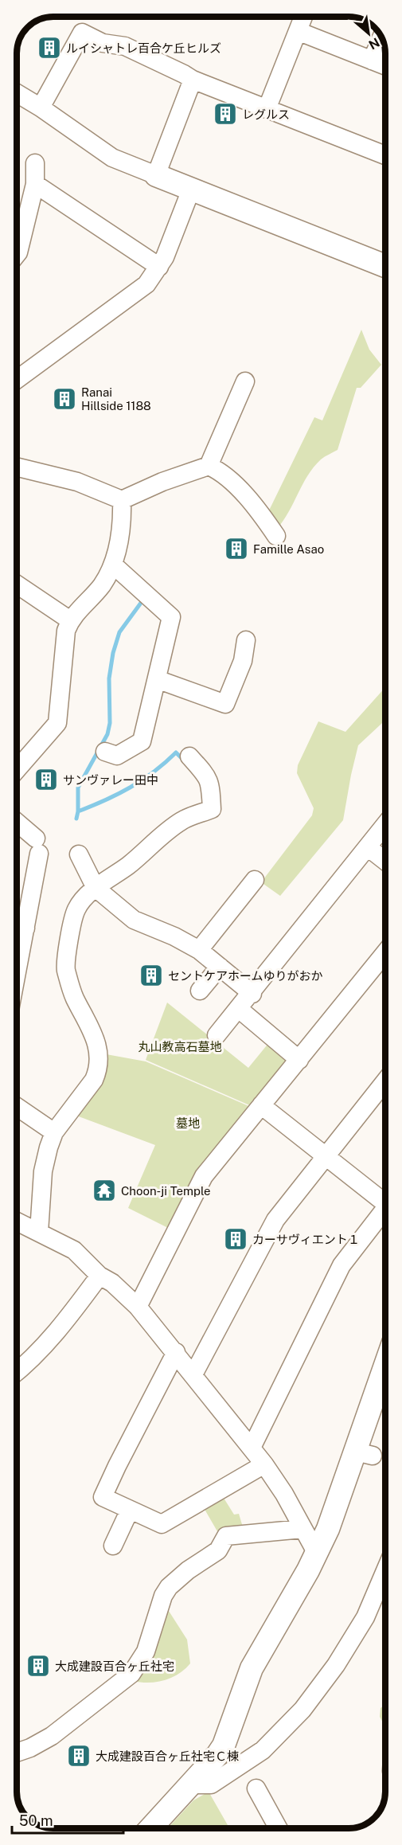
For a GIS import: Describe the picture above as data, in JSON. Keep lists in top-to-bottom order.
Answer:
{
  "parks": ["丸山教高石墓地", "墓地"],
  "places": {
    "building": [
      "ルイシャトレ百合ケ丘ヒルズ",
      "レグルス",
      "Ranai Hillside 1188",
      "Famille Asao",
      "サンヴァレー田中",
      "セントケアホームゆりがおか",
      "カーサヴィエント１",
      "大成建設百合ヶ丘社宅",
      "大成建設百合ヶ丘社宅Ｃ棟"
    ],
    "temple": ["Choon-ji Temple"]
  },
  "scale_bar": "50 m",
  "north": "bottom right"
}
